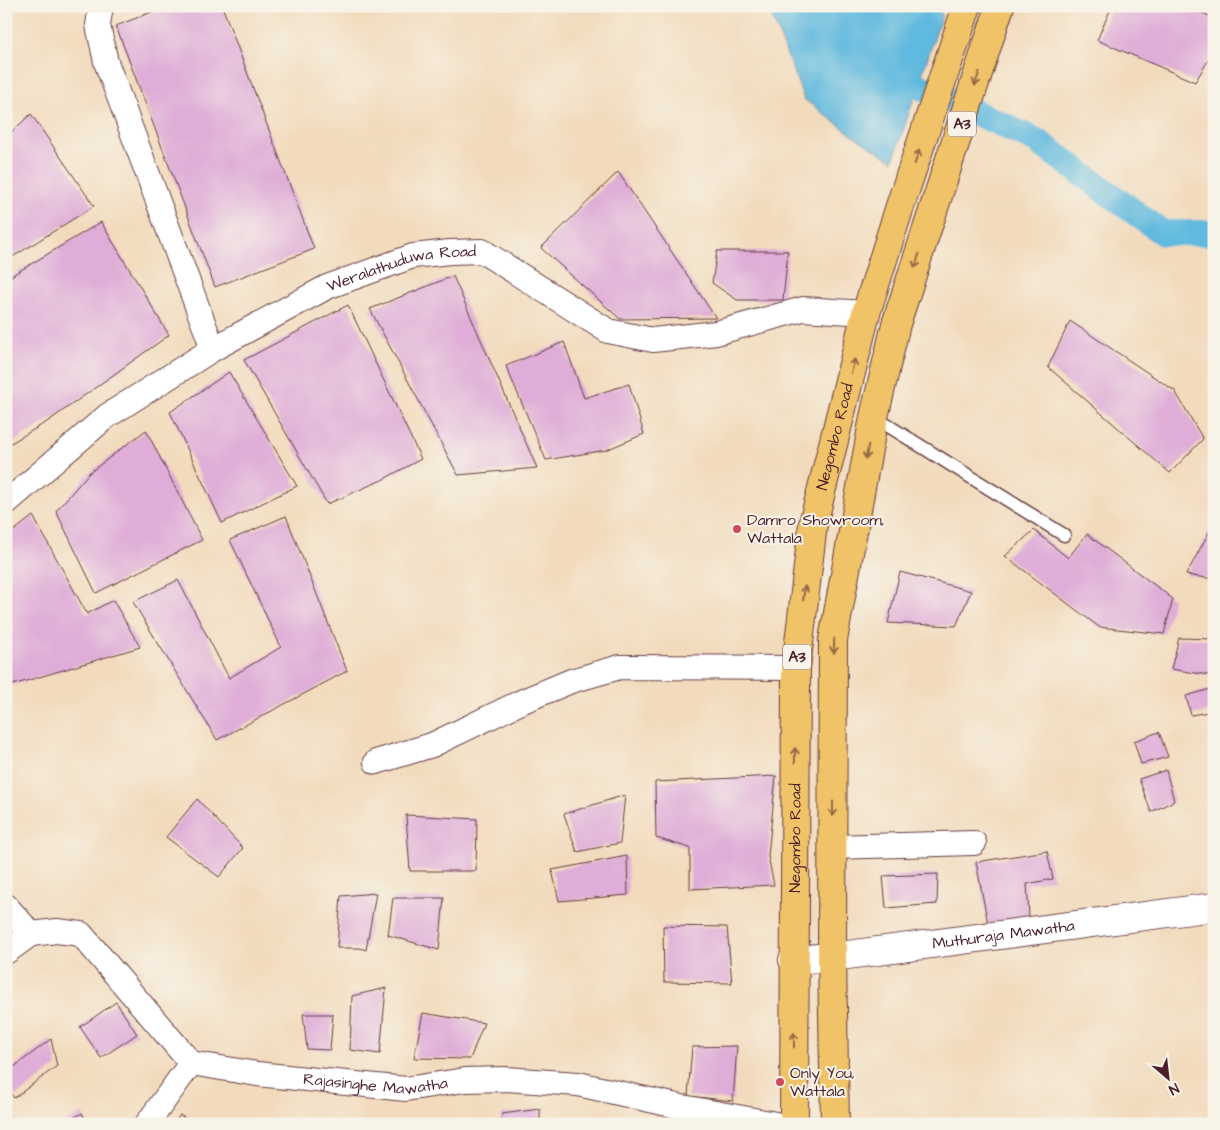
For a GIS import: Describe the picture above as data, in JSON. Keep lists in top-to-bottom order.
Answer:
{
  "streets": {
    "highway": ["A3", "Negombo Road"],
    "street": ["Weralathuduwa Road", "Muthuraja Mawatha", "Rajasinghe Mawatha"]
  },
  "crossings": [
    ["Weralathuduwa Road", "Negombo Road"],
    ["Negombo Road", "Muthuraja Mawatha"]
  ],
  "places": ["Damro Showroom, Wattala", "Only You, Wattala"],
  "north": "bottom right"
}
